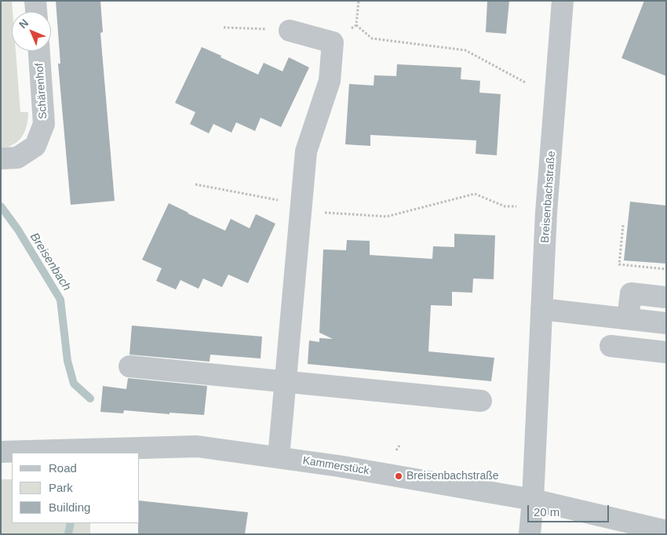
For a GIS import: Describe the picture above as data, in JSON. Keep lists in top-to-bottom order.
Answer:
{
  "streets": {
    "street": ["Schärenhof", "Breisenbachstraße", "Kammerstück"]
  },
  "crossings": [
    ["Breisenbachstraße", "Kammerstück"]
  ],
  "water": ["Breisenbach"],
  "places": ["Breisenbachstraße"],
  "legend": ["Road", "Park", "Building"],
  "scale_bar": "20 m",
  "north": "top left"
}
